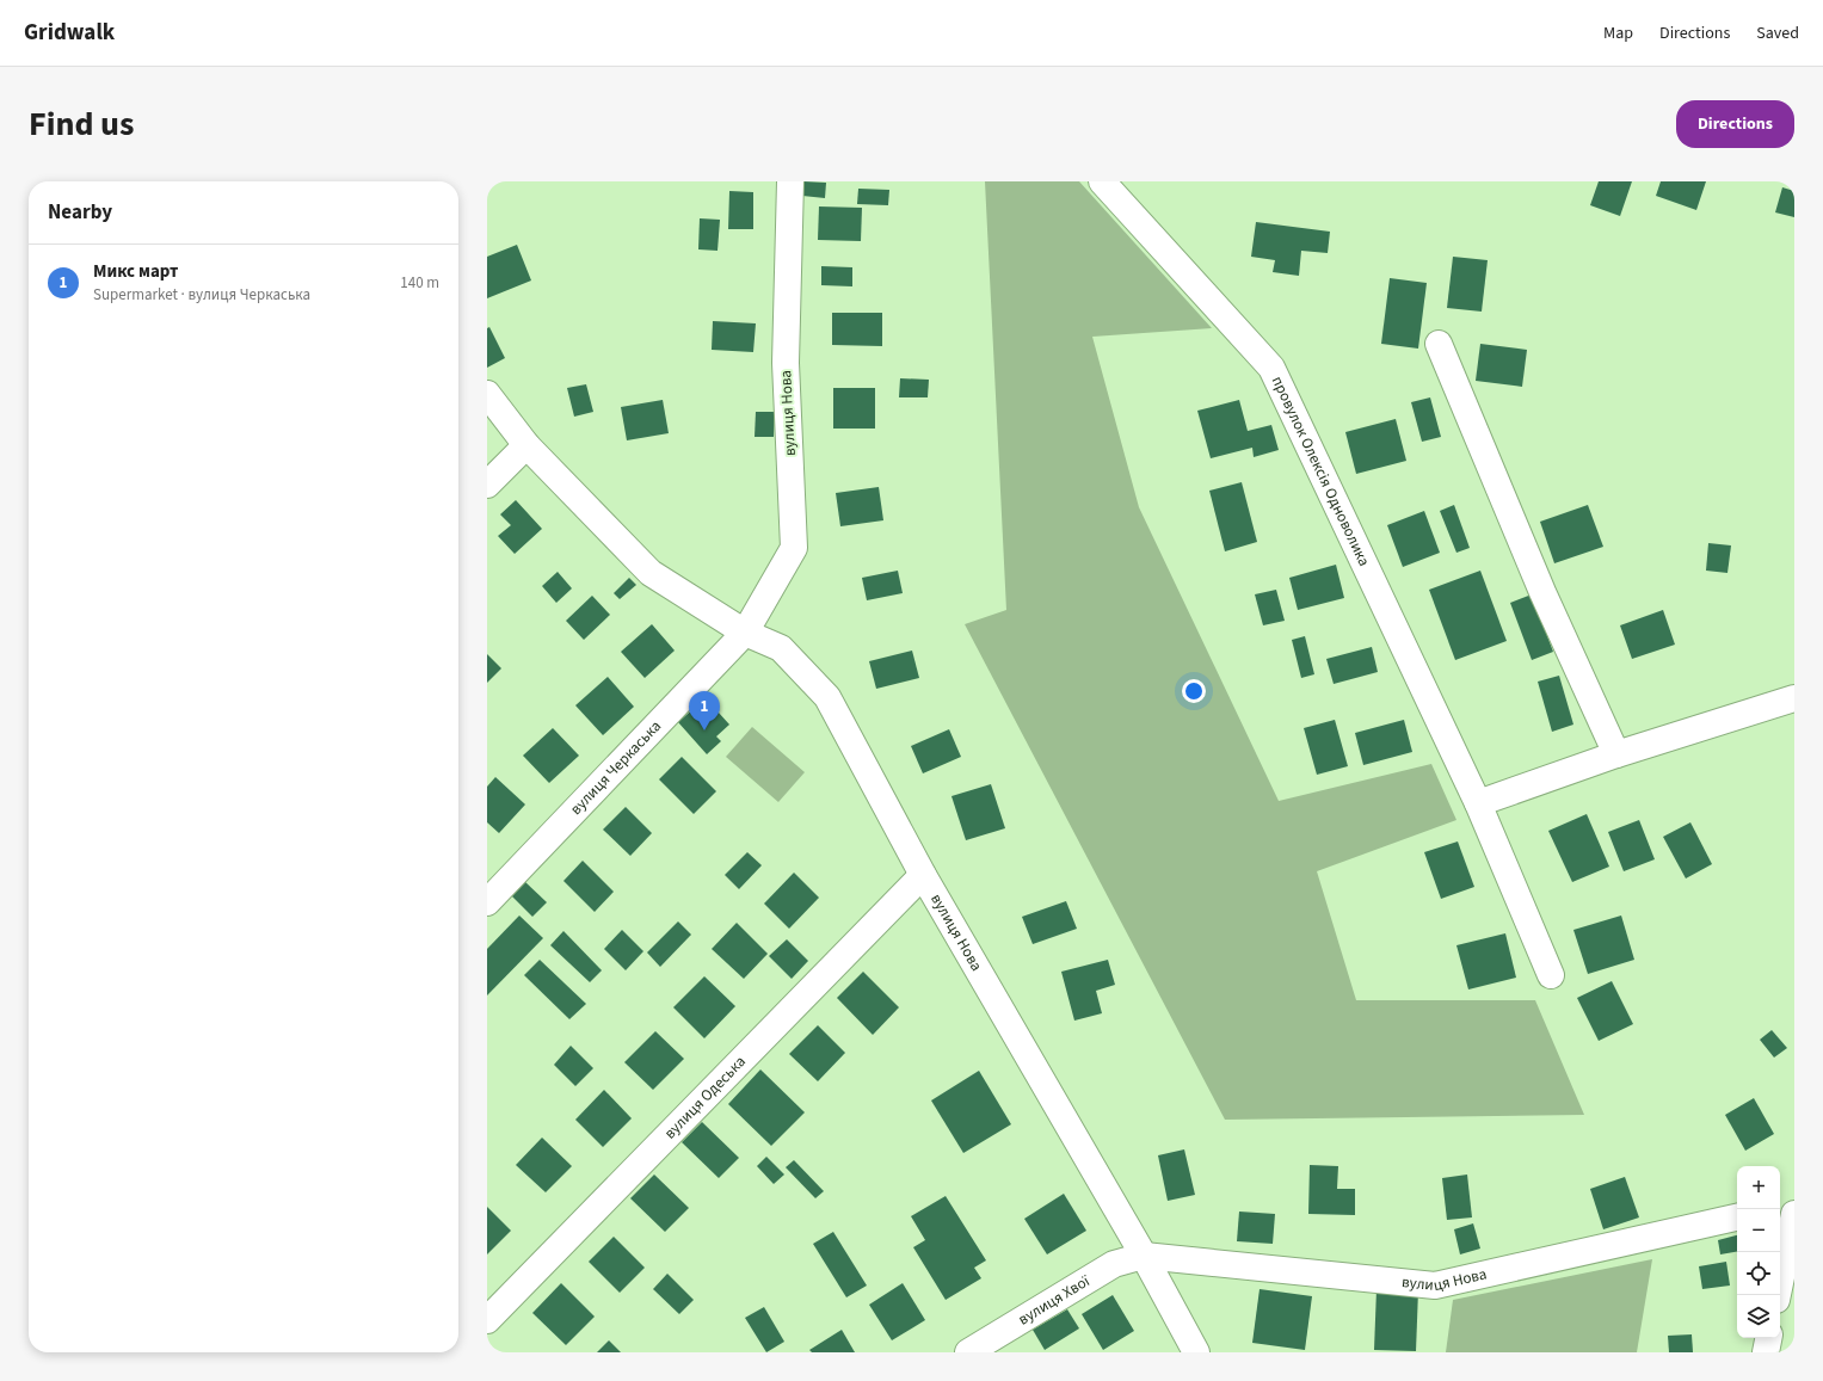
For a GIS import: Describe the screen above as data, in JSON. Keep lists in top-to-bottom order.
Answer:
{
  "streets": {
    "street": [
      "вулиця Нова",
      "провулок Олексія Одноволика",
      "вулиця Черкаська",
      "вулиця Одеська",
      "вулиця Хвої"
    ]
  },
  "crossings": [
    ["вулиця Нова", "вулиця Черкаська"],
    ["вулиця Нова", "вулиця Одеська"],
    ["вулиця Нова", "вулиця Хвої"]
  ],
  "page": {
    "header": "Gridwalk",
    "nav": ["Map", "Directions", "Saved"],
    "title": "Find us",
    "buttons": "Directions",
    "heading": "Nearby",
    "list": [
      {
        "mark": "1",
        "name": "Микс март",
        "note": "Supermarket · вулиця Черкаська",
        "value": "140 m"
      }
    ],
    "pins": "1",
    "map_buttons": ["+", "−"]
  }
}
